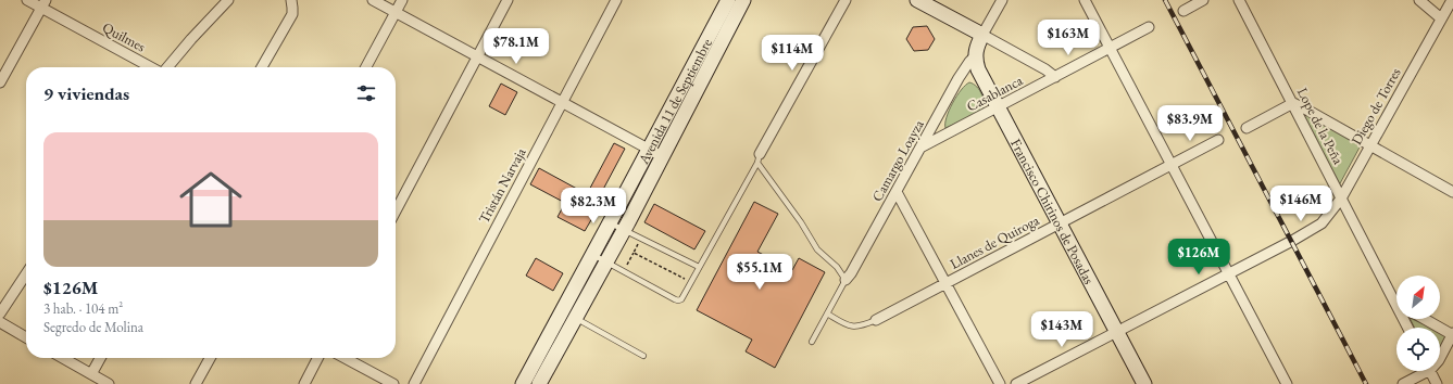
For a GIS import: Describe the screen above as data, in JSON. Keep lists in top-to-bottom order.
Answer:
{
  "streets": {
    "main road": ["Avenida 11 de Septiembre", "Francisco Chirinos de Posadas"],
    "street": [
      "Quilmes",
      "Casablanca",
      "Diego de Torres",
      "Lope de la Peña",
      "Camargo Loayza",
      "Tristán Narvaja",
      "Llanes de Quiroga"
    ]
  },
  "crossings": [
    ["Casablanca", "Camargo Loayza"],
    ["Casablanca", "Francisco Chirinos de Posadas"],
    ["Diego de Torres", "Lope de la Peña"],
    ["Camargo Loayza", "Francisco Chirinos de Posadas"],
    ["Francisco Chirinos de Posadas", "Llanes de Quiroga"]
  ],
  "north": "top right",
  "page": {
    "price": [
      "$163M",
      "$78.1M",
      "$114M",
      "$83.9M",
      "$146M",
      "$82.3M",
      "$126M",
      "$55.1M",
      "$143M"
    ],
    "heading": "9 viviendas",
    "list": [
      {
        "name": "$126M",
        "note": "3 hab. · 104 m² · Segredo de Molina"
      }
    ]
  }
}
